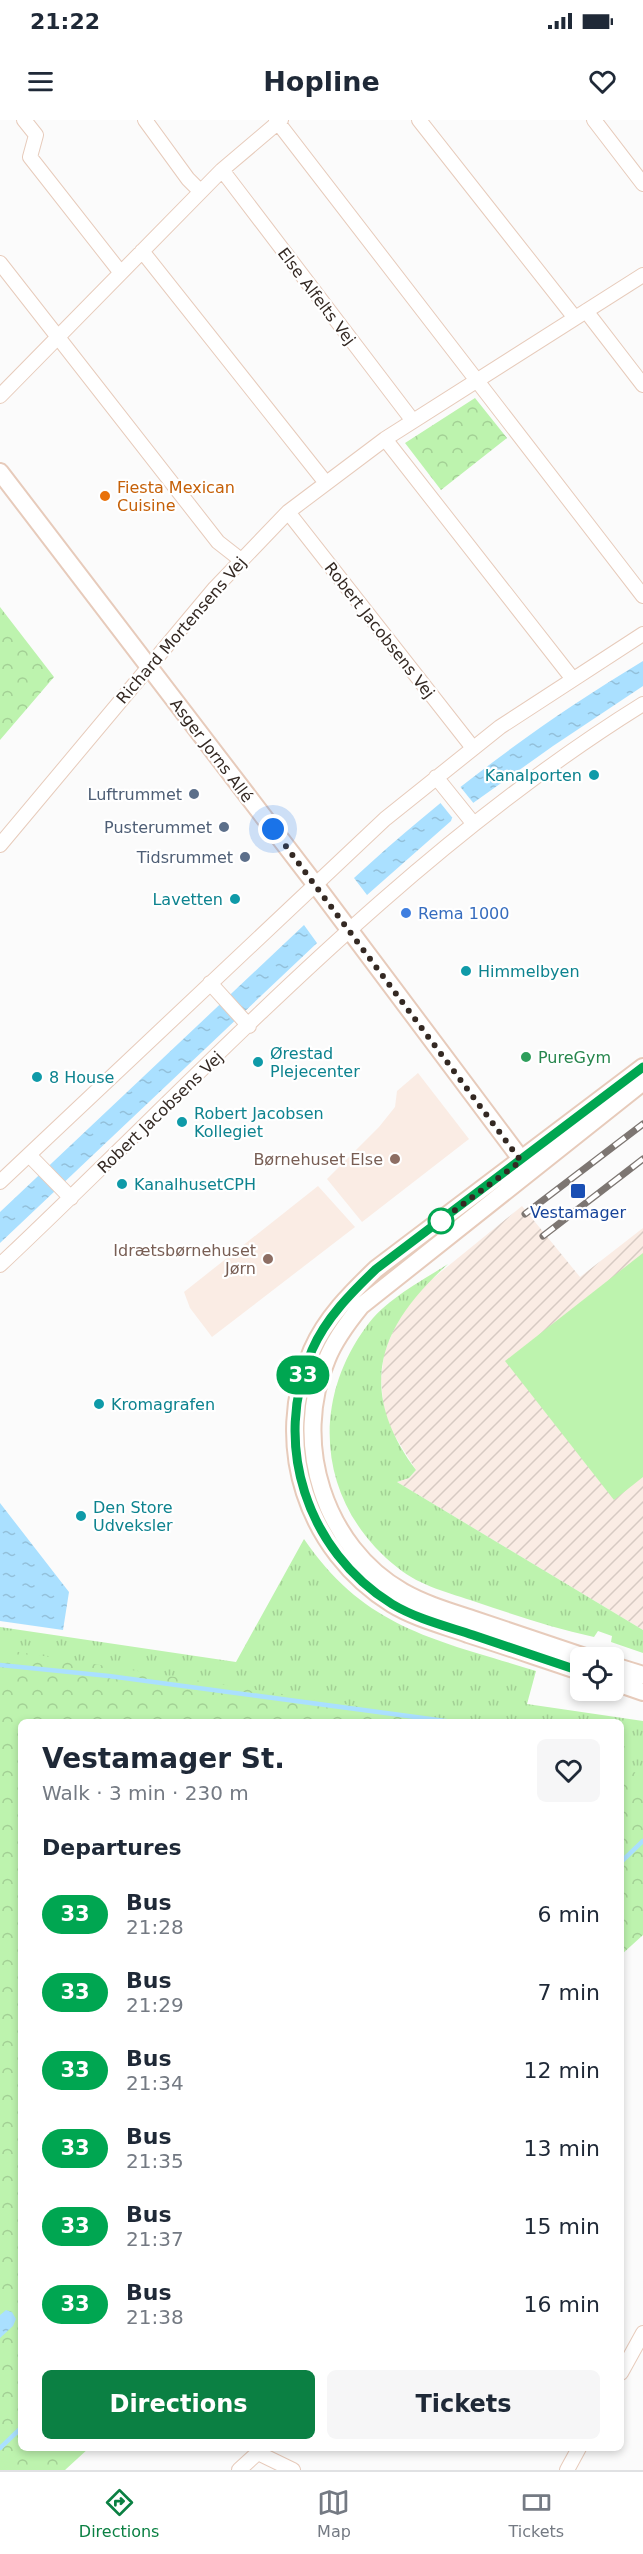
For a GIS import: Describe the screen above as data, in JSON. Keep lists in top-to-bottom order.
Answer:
{
  "streets": {
    "street": [
      "Else Alfelts Vej",
      "Richard Mortensens Vej",
      "Robert Jacobsens Vej",
      "Asger Jorns Allé"
    ]
  },
  "crossings": [
    ["Else Alfelts Vej", "Richard Mortensens Vej"],
    ["Richard Mortensens Vej", "Robert Jacobsens Vej"],
    ["Richard Mortensens Vej", "Asger Jorns Allé"],
    ["Robert Jacobsens Vej", "Asger Jorns Allé"]
  ],
  "places": {
    "other": [
      "Fiesta Mexican Cuisine",
      "Kanalporten",
      "Luftrummet",
      "Pusterummet",
      "Tidsrummet",
      "Lavetten",
      "Rema 1000",
      "Himmelbyen",
      "PureGym",
      "Ørestad Plejecenter",
      "8 House",
      "Robert Jacobsen Kollegiet",
      "Børnehuset Else",
      "KanalhusetCPH",
      "Idrætsbørnehuset Jørn",
      "Kromagrafen",
      "Den Store Udveksler"
    ],
    "transit": ["Vestamager"]
  },
  "lines": ["bus line 33"],
  "page": {
    "status": "21:22",
    "header": "Hopline",
    "on_map": "33",
    "heading": [
      ["Vestamager St.", "Walk · 3 min · 230 m"],
      "Departures"
    ],
    "list": [
      {
        "mark": "33",
        "name": "Bus",
        "note": "21:28",
        "value": "6 min"
      },
      {
        "mark": "33",
        "name": "Bus",
        "note": "21:29",
        "value": "7 min"
      },
      {
        "mark": "33",
        "name": "Bus",
        "note": "21:34",
        "value": "12 min"
      },
      {
        "mark": "33",
        "name": "Bus",
        "note": "21:35",
        "value": "13 min"
      },
      {
        "mark": "33",
        "name": "Bus",
        "note": "21:37",
        "value": "15 min"
      },
      {
        "mark": "33",
        "name": "Bus",
        "note": "21:38",
        "value": "16 min"
      }
    ],
    "buttons": ["Directions", "Tickets"],
    "tabs": ["Directions", "Map", "Tickets"]
  }
}
